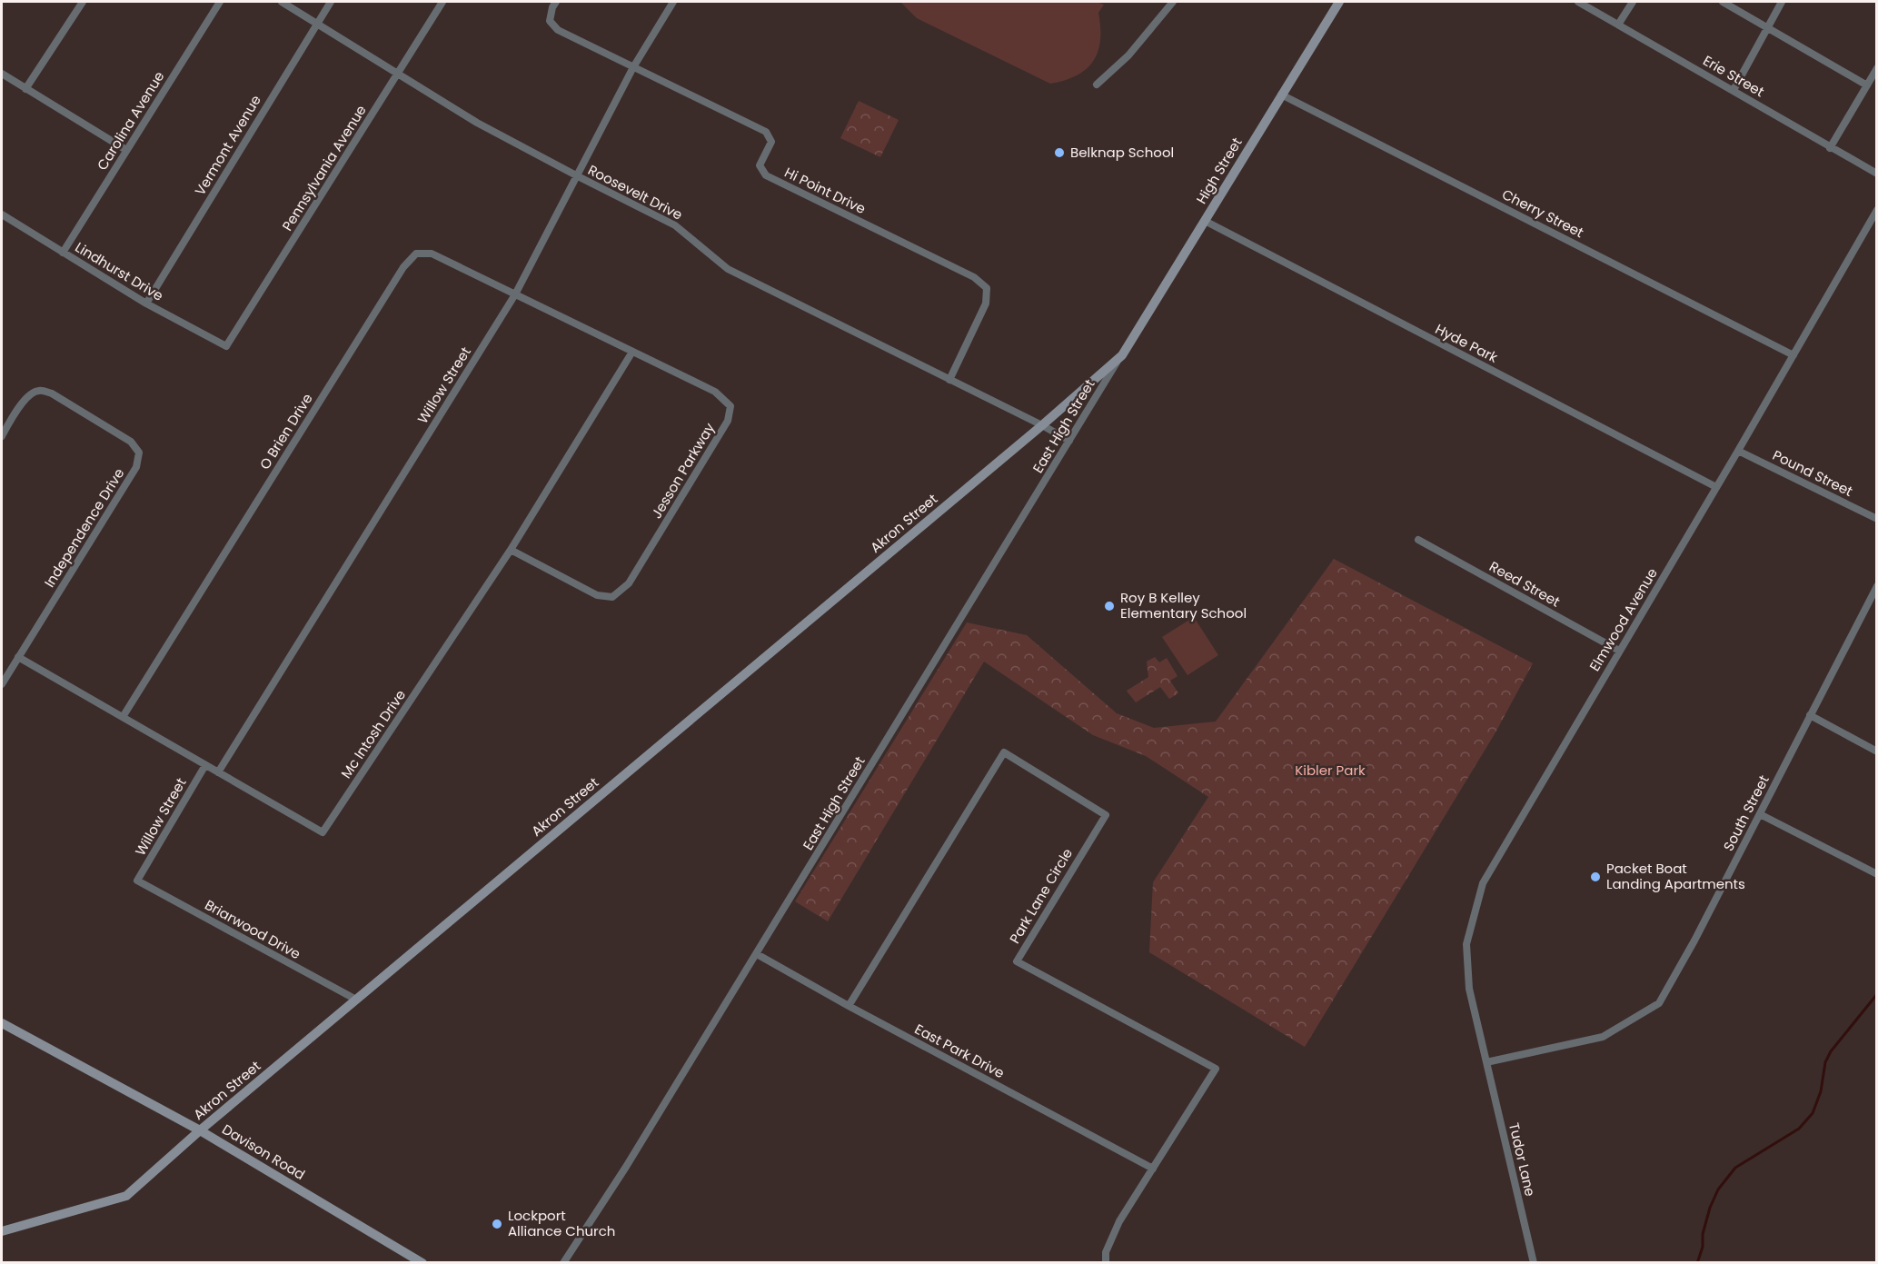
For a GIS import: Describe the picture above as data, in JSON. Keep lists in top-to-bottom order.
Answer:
{
  "streets": {
    "main road": ["High Street", "Akron Street", "Davison Road"],
    "street": [
      "Erie Street",
      "Carolina Avenue",
      "Vermont Avenue",
      "Pennsylvania Avenue",
      "Hi Point Drive",
      "Roosevelt Drive",
      "Cherry Street",
      "Lindhurst Drive",
      "Hyde Park",
      "Willow Street",
      "East High Street",
      "O Brien Drive",
      "Jesson Parkway",
      "Pound Street",
      "Independence Drive",
      "Reed Street",
      "Elmwood Avenue",
      "Mc Intosh Drive",
      "South Street",
      "Park Lane Circle",
      "Briarwood Drive",
      "East Park Drive",
      "Tudor Lane"
    ]
  },
  "crossings": [
    ["Carolina Avenue", "Lindhurst Drive"],
    ["Vermont Avenue", "Roosevelt Drive"],
    ["Vermont Avenue", "Lindhurst Drive"],
    ["Pennsylvania Avenue", "Roosevelt Drive"],
    ["Pennsylvania Avenue", "Lindhurst Drive"],
    ["High Street", "Cherry Street"],
    ["High Street", "Hyde Park"],
    ["High Street", "East High Street"],
    ["High Street", "Akron Street"],
    ["Hi Point Drive", "Roosevelt Drive"],
    ["Hi Point Drive", "Willow Street"],
    ["Roosevelt Drive", "Willow Street"],
    ["Roosevelt Drive", "East High Street"],
    ["Roosevelt Drive", "Akron Street"],
    ["Cherry Street", "Elmwood Avenue"],
    ["Hyde Park", "Elmwood Avenue"],
    ["Willow Street", "O Brien Drive"],
    ["Willow Street", "Jesson Parkway"],
    ["Willow Street", "Mc Intosh Drive"],
    ["Willow Street", "Briarwood Drive"],
    ["East High Street", "Akron Street"],
    ["East High Street", "East Park Drive"],
    ["O Brien Drive", "Jesson Parkway"],
    ["O Brien Drive", "Mc Intosh Drive"],
    ["Jesson Parkway", "Mc Intosh Drive"],
    ["Pound Street", "Elmwood Avenue"],
    ["Akron Street", "Briarwood Drive"],
    ["Akron Street", "Davison Road"],
    ["Independence Drive", "Mc Intosh Drive"],
    ["Reed Street", "Elmwood Avenue"],
    ["Elmwood Avenue", "South Street"],
    ["Elmwood Avenue", "Tudor Lane"],
    ["South Street", "Tudor Lane"],
    ["Park Lane Circle", "East Park Drive"]
  ],
  "parks": ["Kibler Park"],
  "places": [
    "Belknap School",
    "Roy B Kelley Elementary School",
    "Packet Boat Landing Apartments",
    "Lockport Alliance Church"
  ]
}
